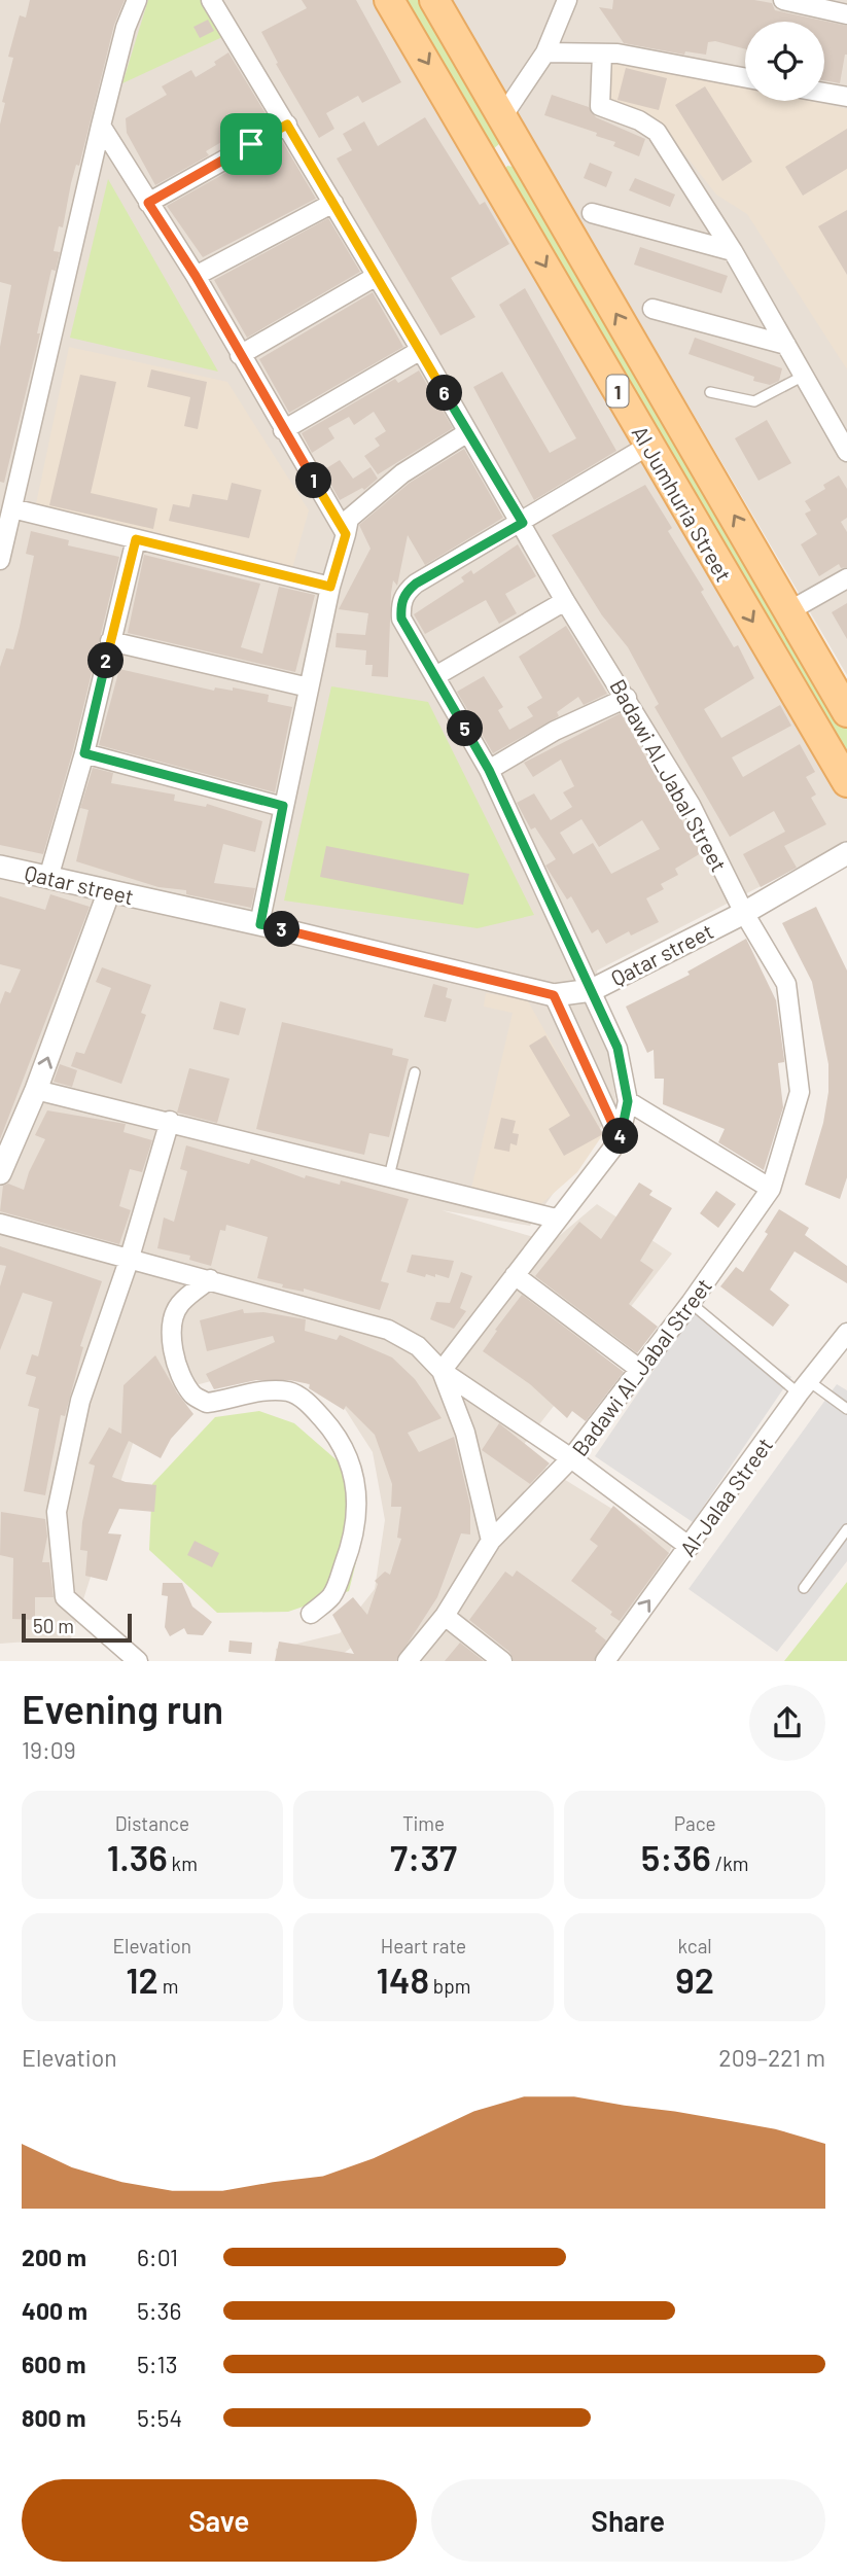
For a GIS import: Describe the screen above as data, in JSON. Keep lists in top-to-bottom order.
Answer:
{
  "streets": {
    "main road": ["1", "Al Jumhuria Street"],
    "street": ["Badawi Al_Jabal Street", "Qatar street", "Al-Jalaa Street"]
  },
  "crossings": [
    ["Badawi Al_Jabal Street", "Qatar street"]
  ],
  "scale_bar": "50 m",
  "page": {
    "pins": [
      "6",
      "1",
      "2",
      "5",
      "3",
      "4"
    ],
    "scale": "50 m",
    "heading": ["Evening run", "19:09"],
    "stats": [
      ["Distance", "1.36 km"],
      ["Time", "7:37"],
      ["Pace", "5:36 /km"],
      ["Elevation", "12 m"],
      ["Heart rate", "148 bpm"],
      ["kcal", "92"]
    ],
    "chart": ["Elevation", "209–221 m"],
    "list": [
      {
        "name": "200 m",
        "note": "6:01"
      },
      {
        "name": "400 m",
        "note": "5:36"
      },
      {
        "name": "600 m",
        "note": "5:13"
      },
      {
        "name": "800 m",
        "note": "5:54"
      }
    ],
    "buttons": ["Save", "Share"]
  }
}
